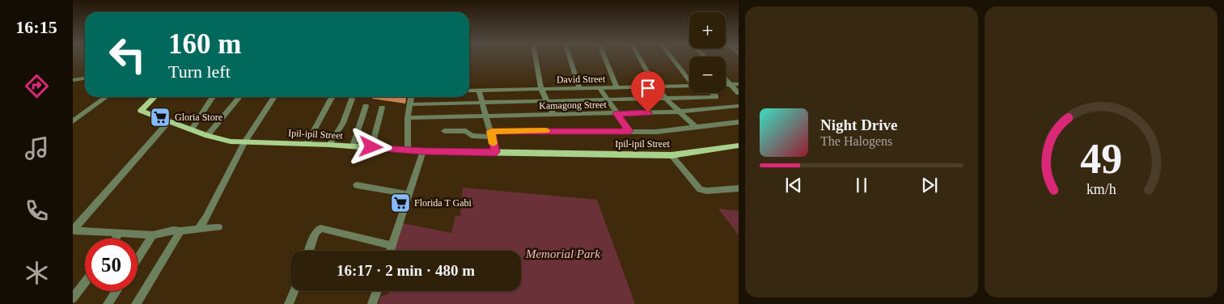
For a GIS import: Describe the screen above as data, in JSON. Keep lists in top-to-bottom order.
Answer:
{
  "streets": {
    "main road": ["Ipil-ipil Street"],
    "street": ["David Street", "Kamagong Street"]
  },
  "parks": ["Memorial Park"],
  "places": {
    "supermarket": ["Gloria Store", "Florida T Gabi"]
  },
  "page": {
    "tabs": "16:15",
    "map_buttons": ["+", "−"],
    "turn": ["160 m", "Turn left"],
    "song": ["Night Drive", "The Halogens"],
    "limit": "50",
    "trip": "16:17 · 2 min · 480 m",
    "gauge": ["49", "km/h"]
  }
}
